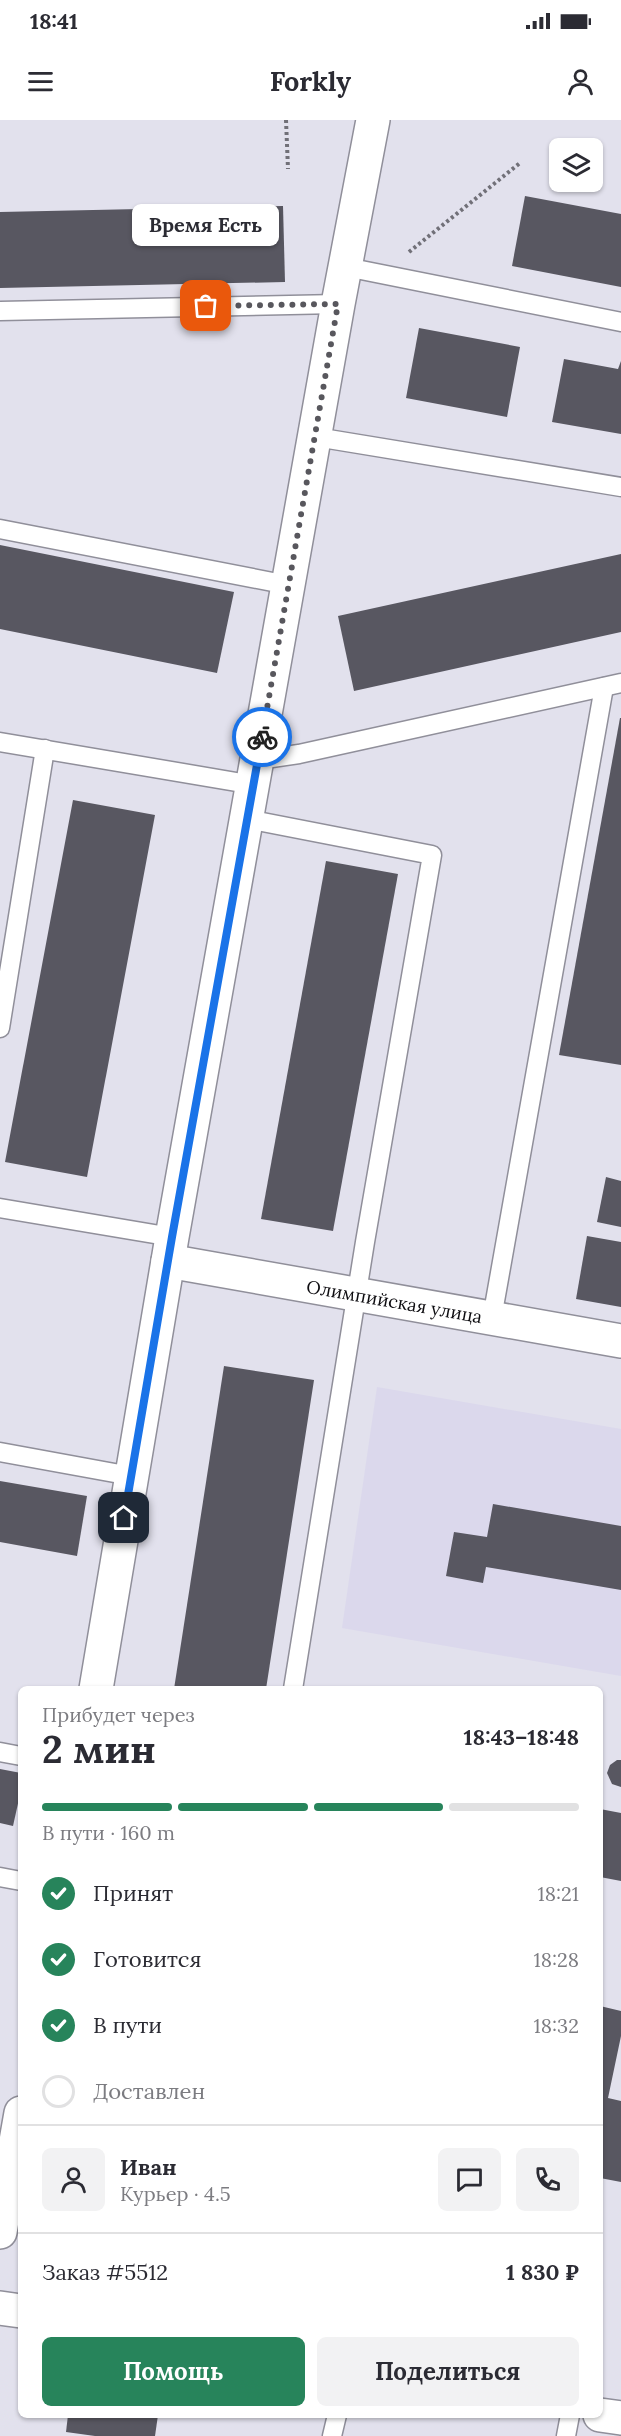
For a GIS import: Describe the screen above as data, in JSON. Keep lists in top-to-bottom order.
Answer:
{
  "streets": {
    "street": ["Олимпийская улица"]
  },
  "places": ["Время Есть"],
  "page": {
    "status": "18:41",
    "header": "Forkly",
    "bubble": "Время Есть",
    "heading": ["2 мин", "Прибудет через", "18:43–18:48"],
    "panel": [
      "Иван",
      "Курьер · 4.5",
      "Заказ #5512",
      "1 830 ₽"
    ],
    "bar": "В пути · 160 m",
    "list": [
      ["Принят", "18:21"],
      ["Готовится", "18:28"],
      ["В пути", "18:32"],
      "Доставлен"
    ],
    "buttons": ["Помощь", "Поделиться"]
  }
}
